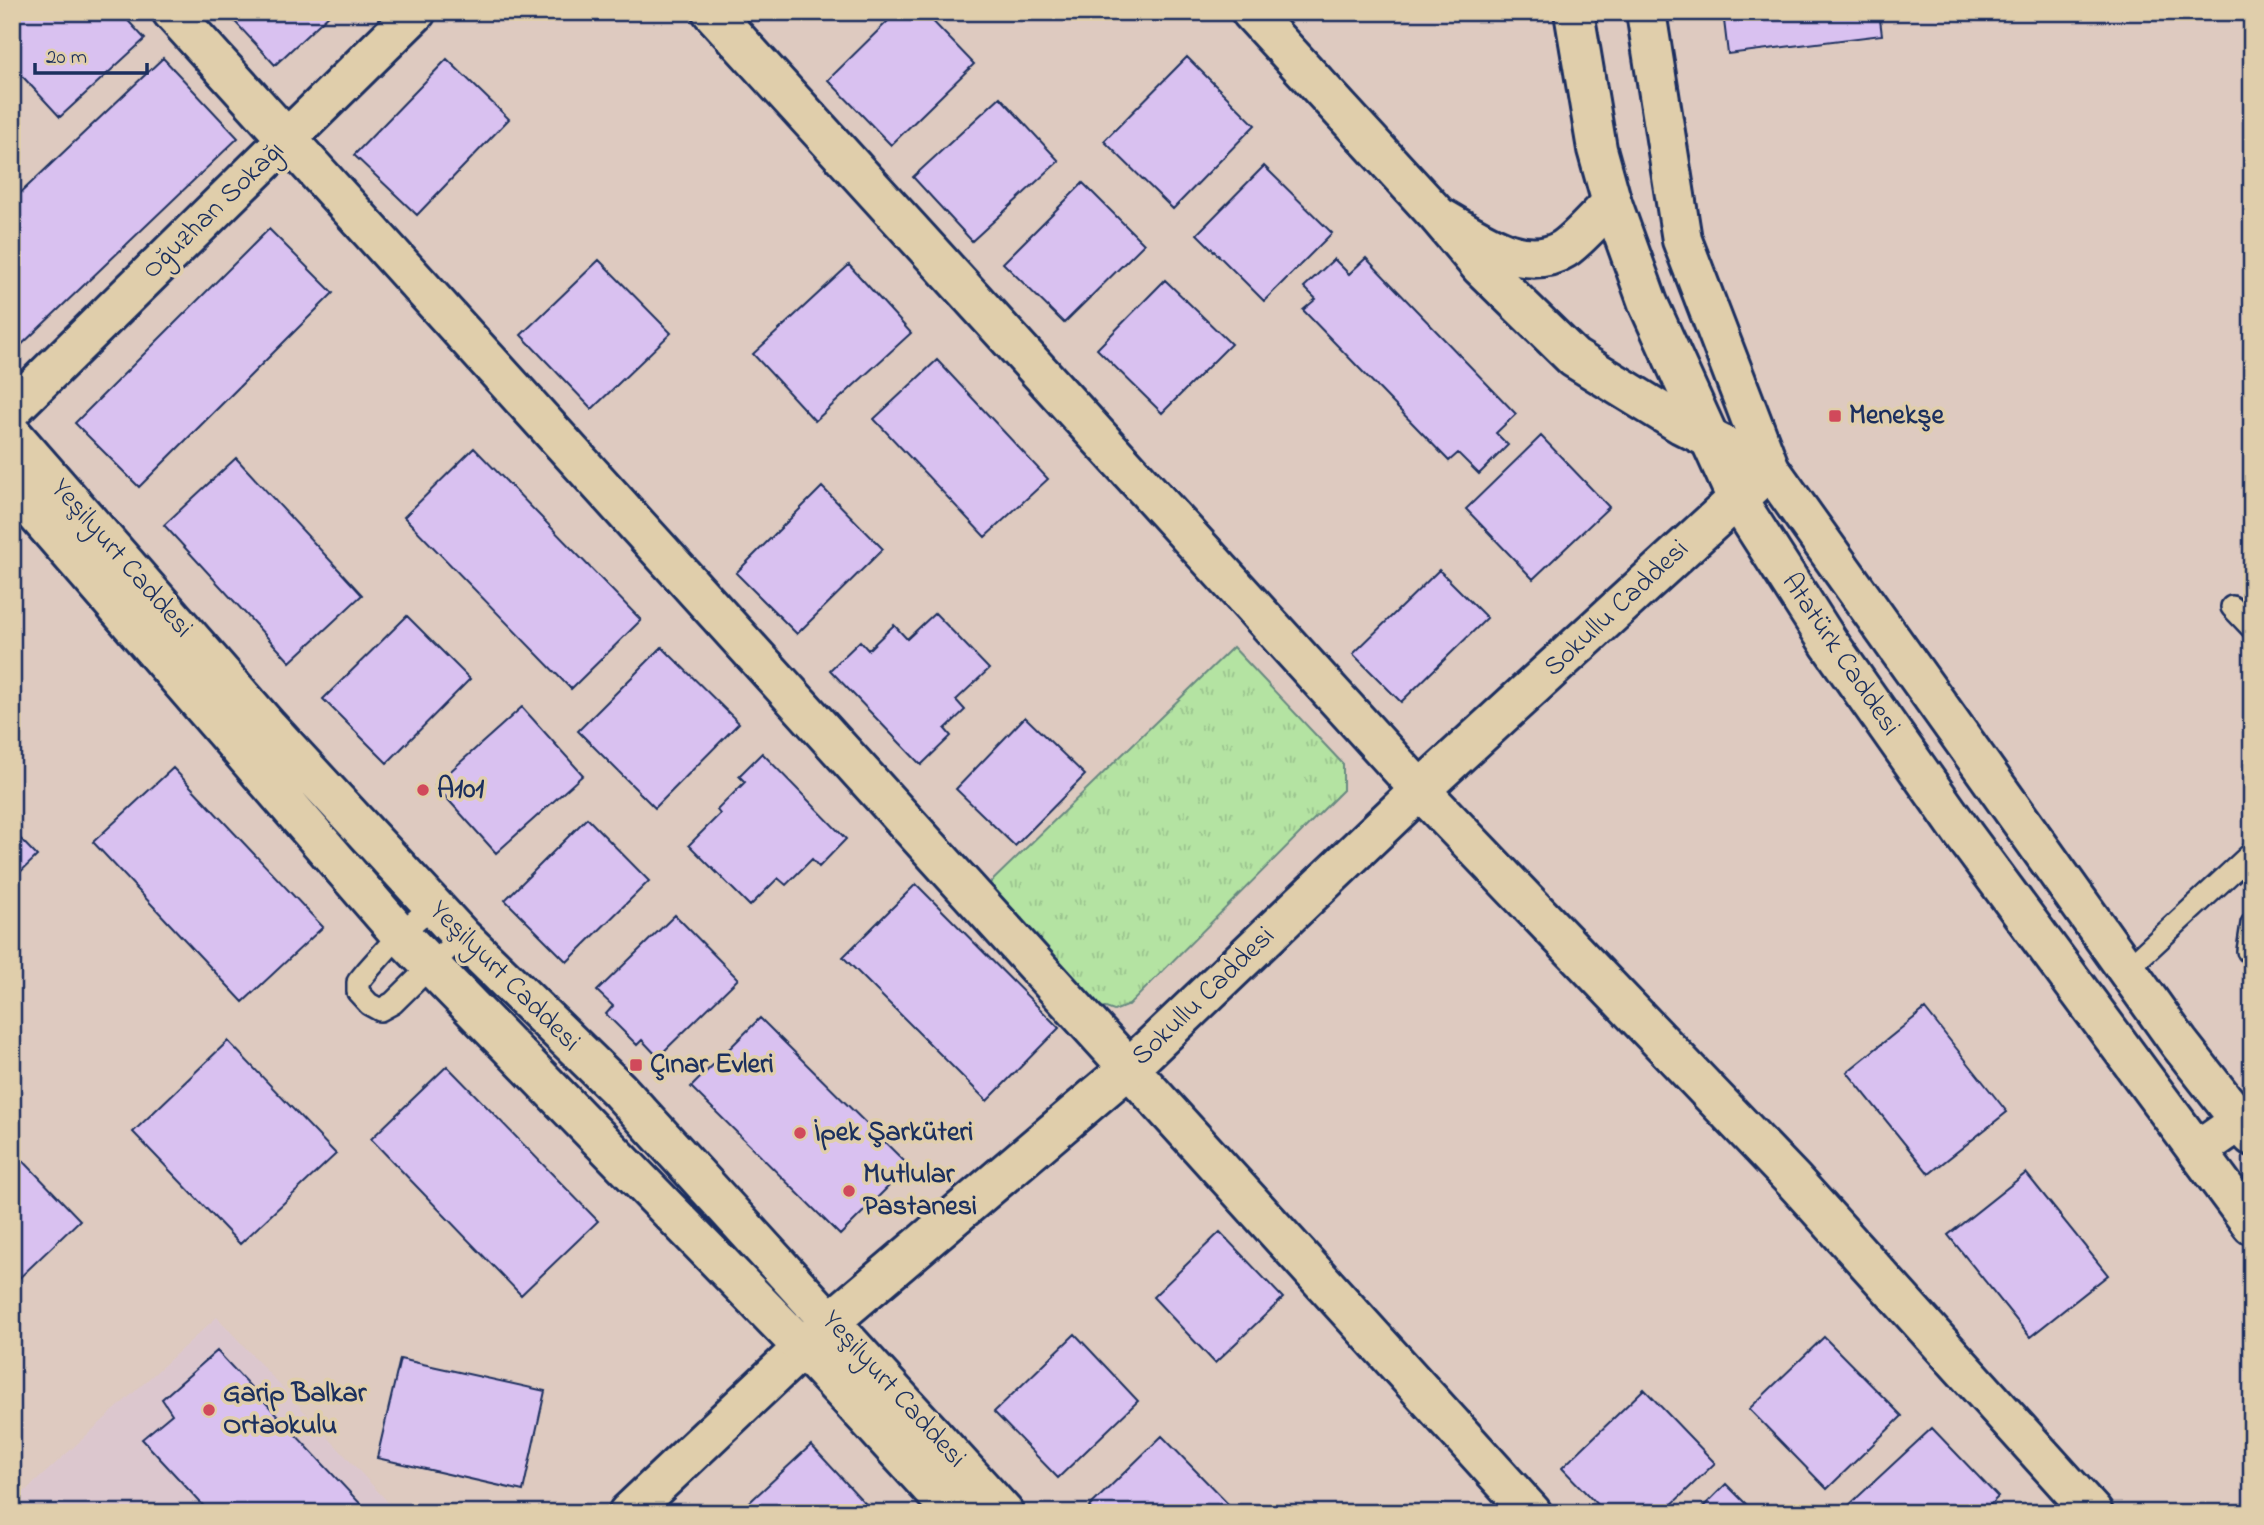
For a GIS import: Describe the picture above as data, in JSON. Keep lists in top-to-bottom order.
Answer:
{
  "streets": {
    "street": [
      "Oğuzhan Sokağı",
      "Yeşilyurt Caddesi",
      "Sokullu Caddesi",
      "Atatürk Caddesi"
    ]
  },
  "crossings": [
    ["Yeşilyurt Caddesi", "Sokullu Caddesi"],
    ["Sokullu Caddesi", "Atatürk Caddesi"]
  ],
  "places": {
    "transit": ["Menekşe", "Çınar Evleri"],
    "other": [
      "A101",
      "İpek Şarküteri",
      "Mutlular Pastanesi",
      "Garip Balkar Ortaokulu"
    ]
  },
  "scale_bar": "20 m"
}
